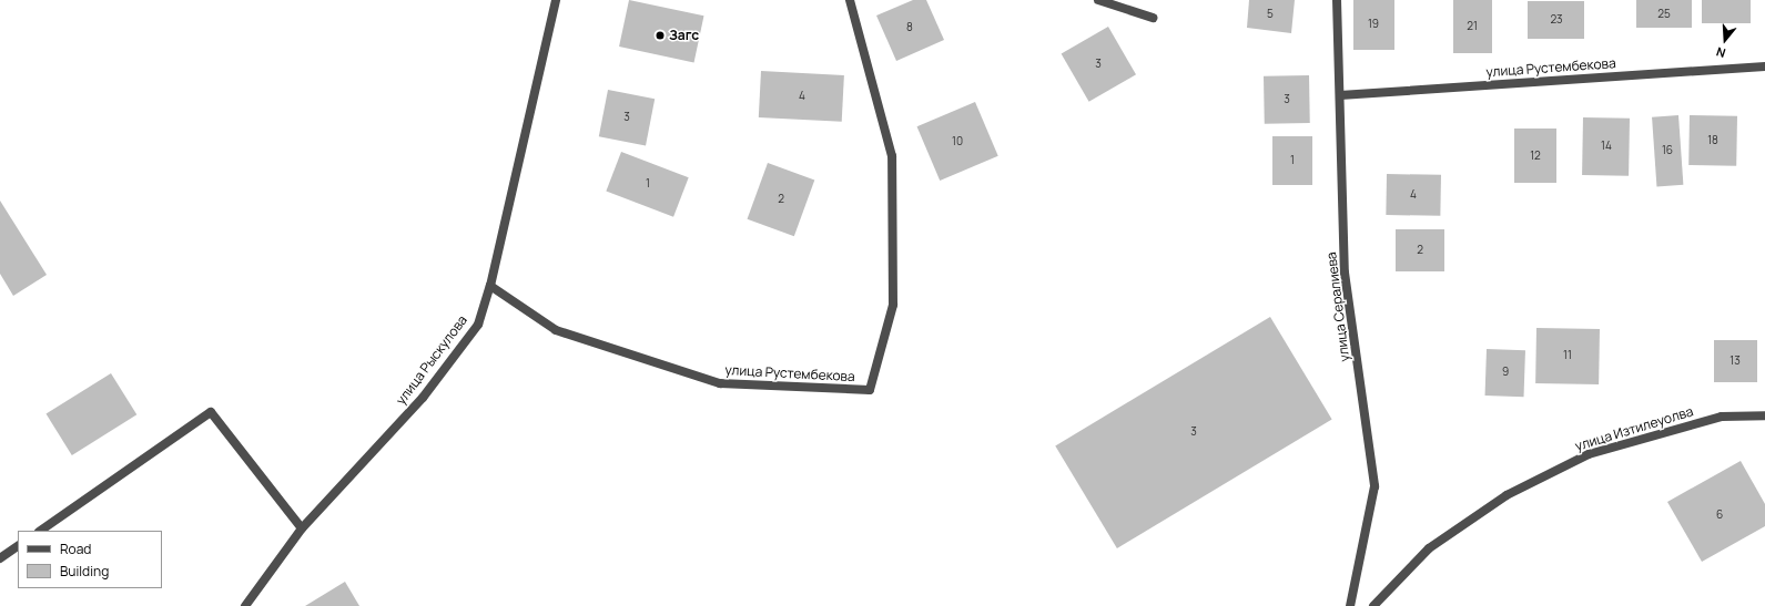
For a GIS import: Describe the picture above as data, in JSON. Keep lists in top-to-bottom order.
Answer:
{
  "streets": {
    "street": [
      "улица Рустембекова",
      "улица Сералиева",
      "улица Рыскулова",
      "улица Изтилеуолва"
    ]
  },
  "crossings": [
    ["улица Рустембекова", "улица Сералиева"],
    ["улица Рустембекова", "улица Рыскулова"]
  ],
  "places": ["Загс"],
  "house_numbers": [
    "5",
    "25",
    "23",
    "19",
    "21",
    "8",
    "3",
    "4",
    "3",
    "3",
    "18",
    "10",
    "14",
    "16",
    "12",
    "1",
    "1",
    "4",
    "2",
    "2",
    "11",
    "13",
    "9",
    "3",
    "6"
  ],
  "legend": ["Road", "Building"],
  "north": "bottom"
}
